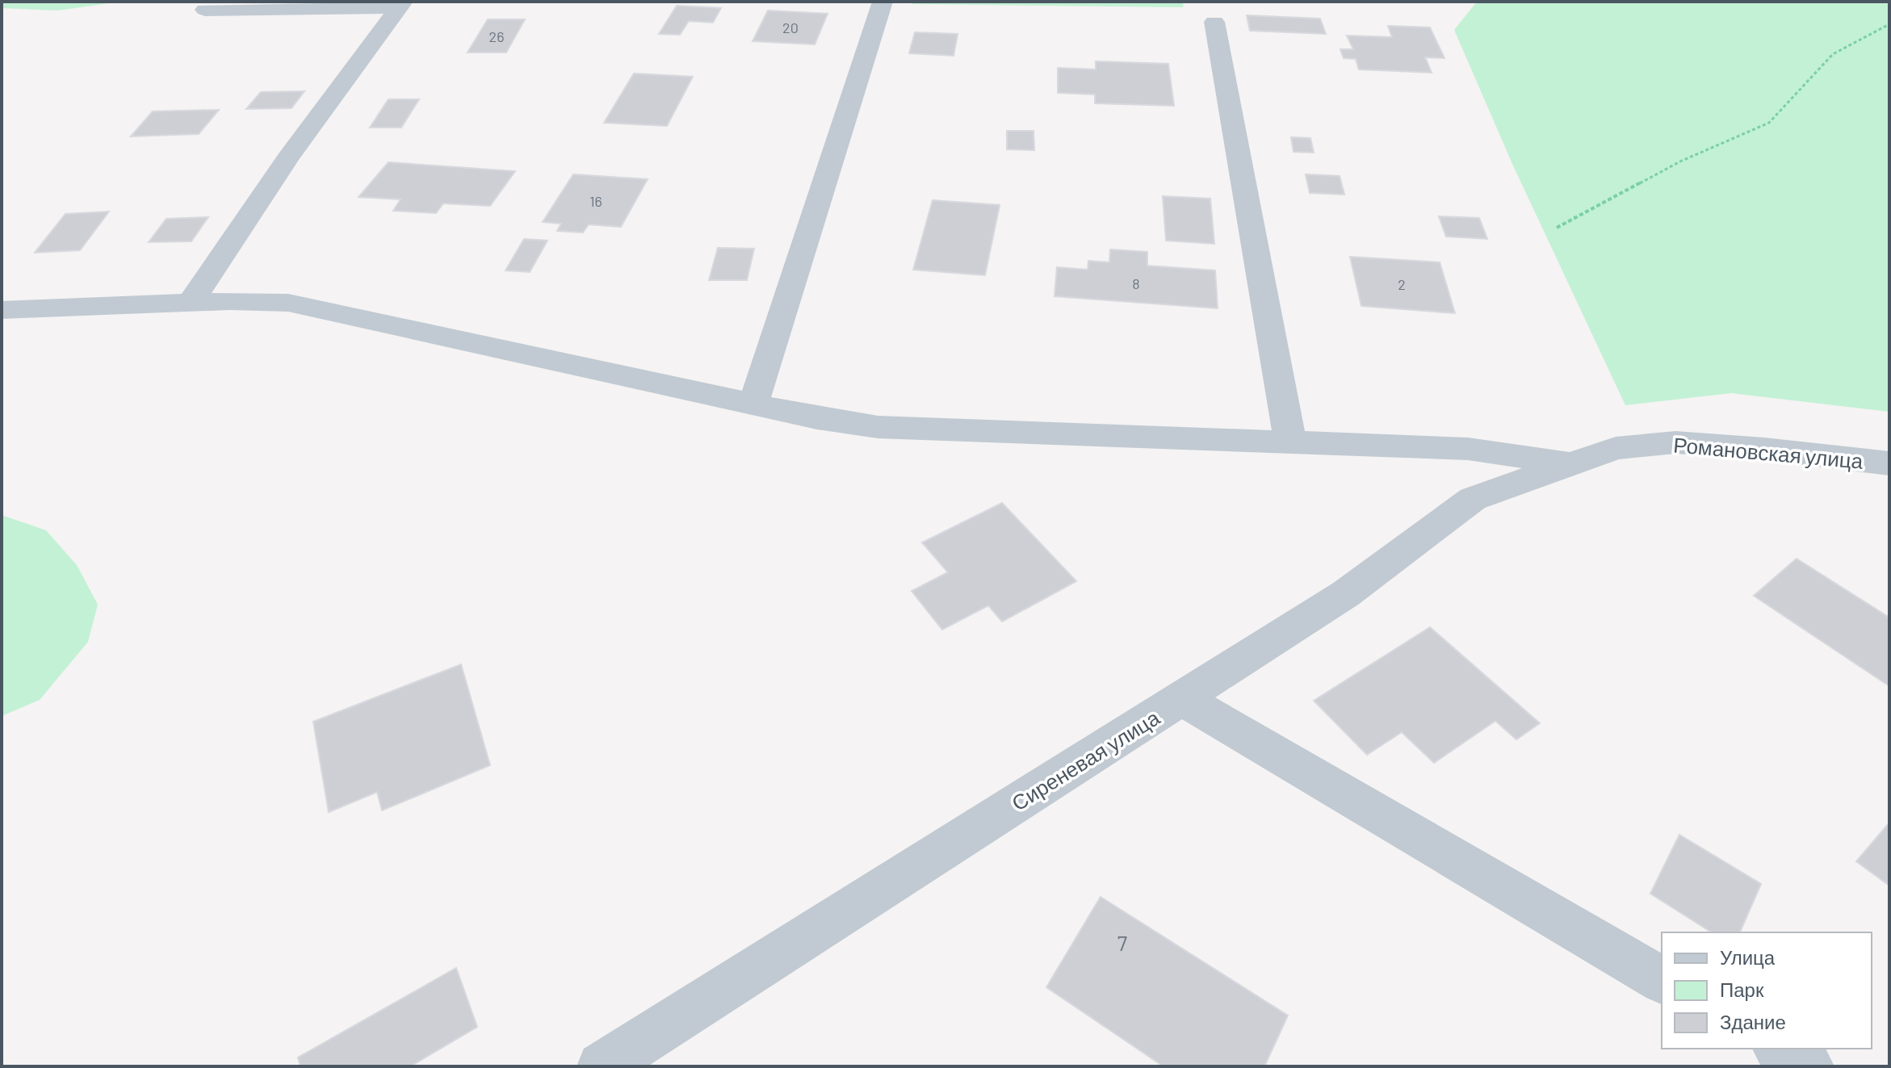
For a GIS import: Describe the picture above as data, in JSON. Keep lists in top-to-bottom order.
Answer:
{
  "streets": {
    "street": ["Романовская улица", "Сиреневая улица"]
  },
  "crossings": [
    ["Романовская улица", "Сиреневая улица"]
  ],
  "house_numbers": [
    "20",
    "26",
    "16",
    "8",
    "2",
    "7"
  ],
  "legend": ["Улица", "Парк", "Здание"]
}
